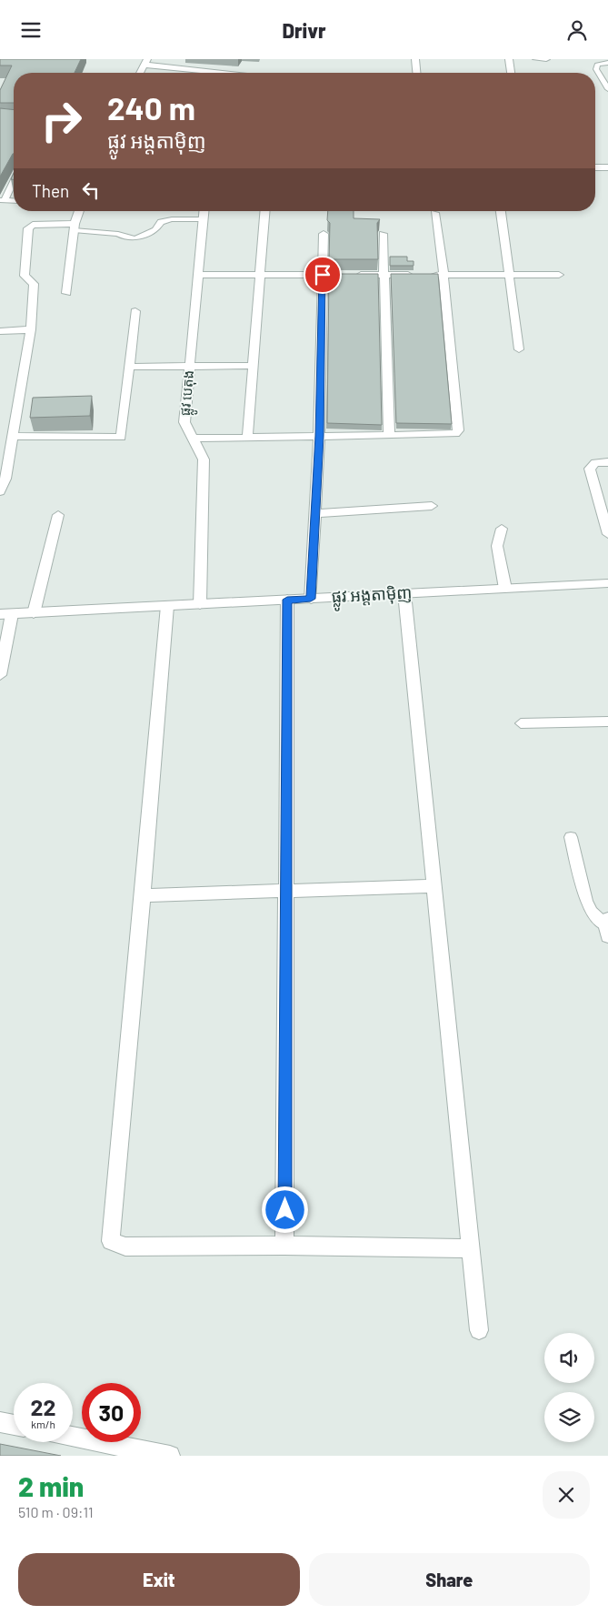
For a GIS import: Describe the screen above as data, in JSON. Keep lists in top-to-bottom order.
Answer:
{
  "streets": {
    "street": ["ផ្លូវ បេតុង", "ផ្លូវ អង្តតាម៉ិញ"]
  },
  "crossings": [
    ["ផ្លូវ បេតុង", "ផ្លូវ អង្តតាម៉ិញ"]
  ],
  "page": {
    "header": "Drivr",
    "turn": ["240 m", "ផ្លូវ អង្តតាម៉ិញ"],
    "then": "Then",
    "speed": "22 km/h",
    "limit": "30",
    "heading": ["2 min", "510 m · 09:11"],
    "buttons": ["Exit", "Share"]
  }
}
